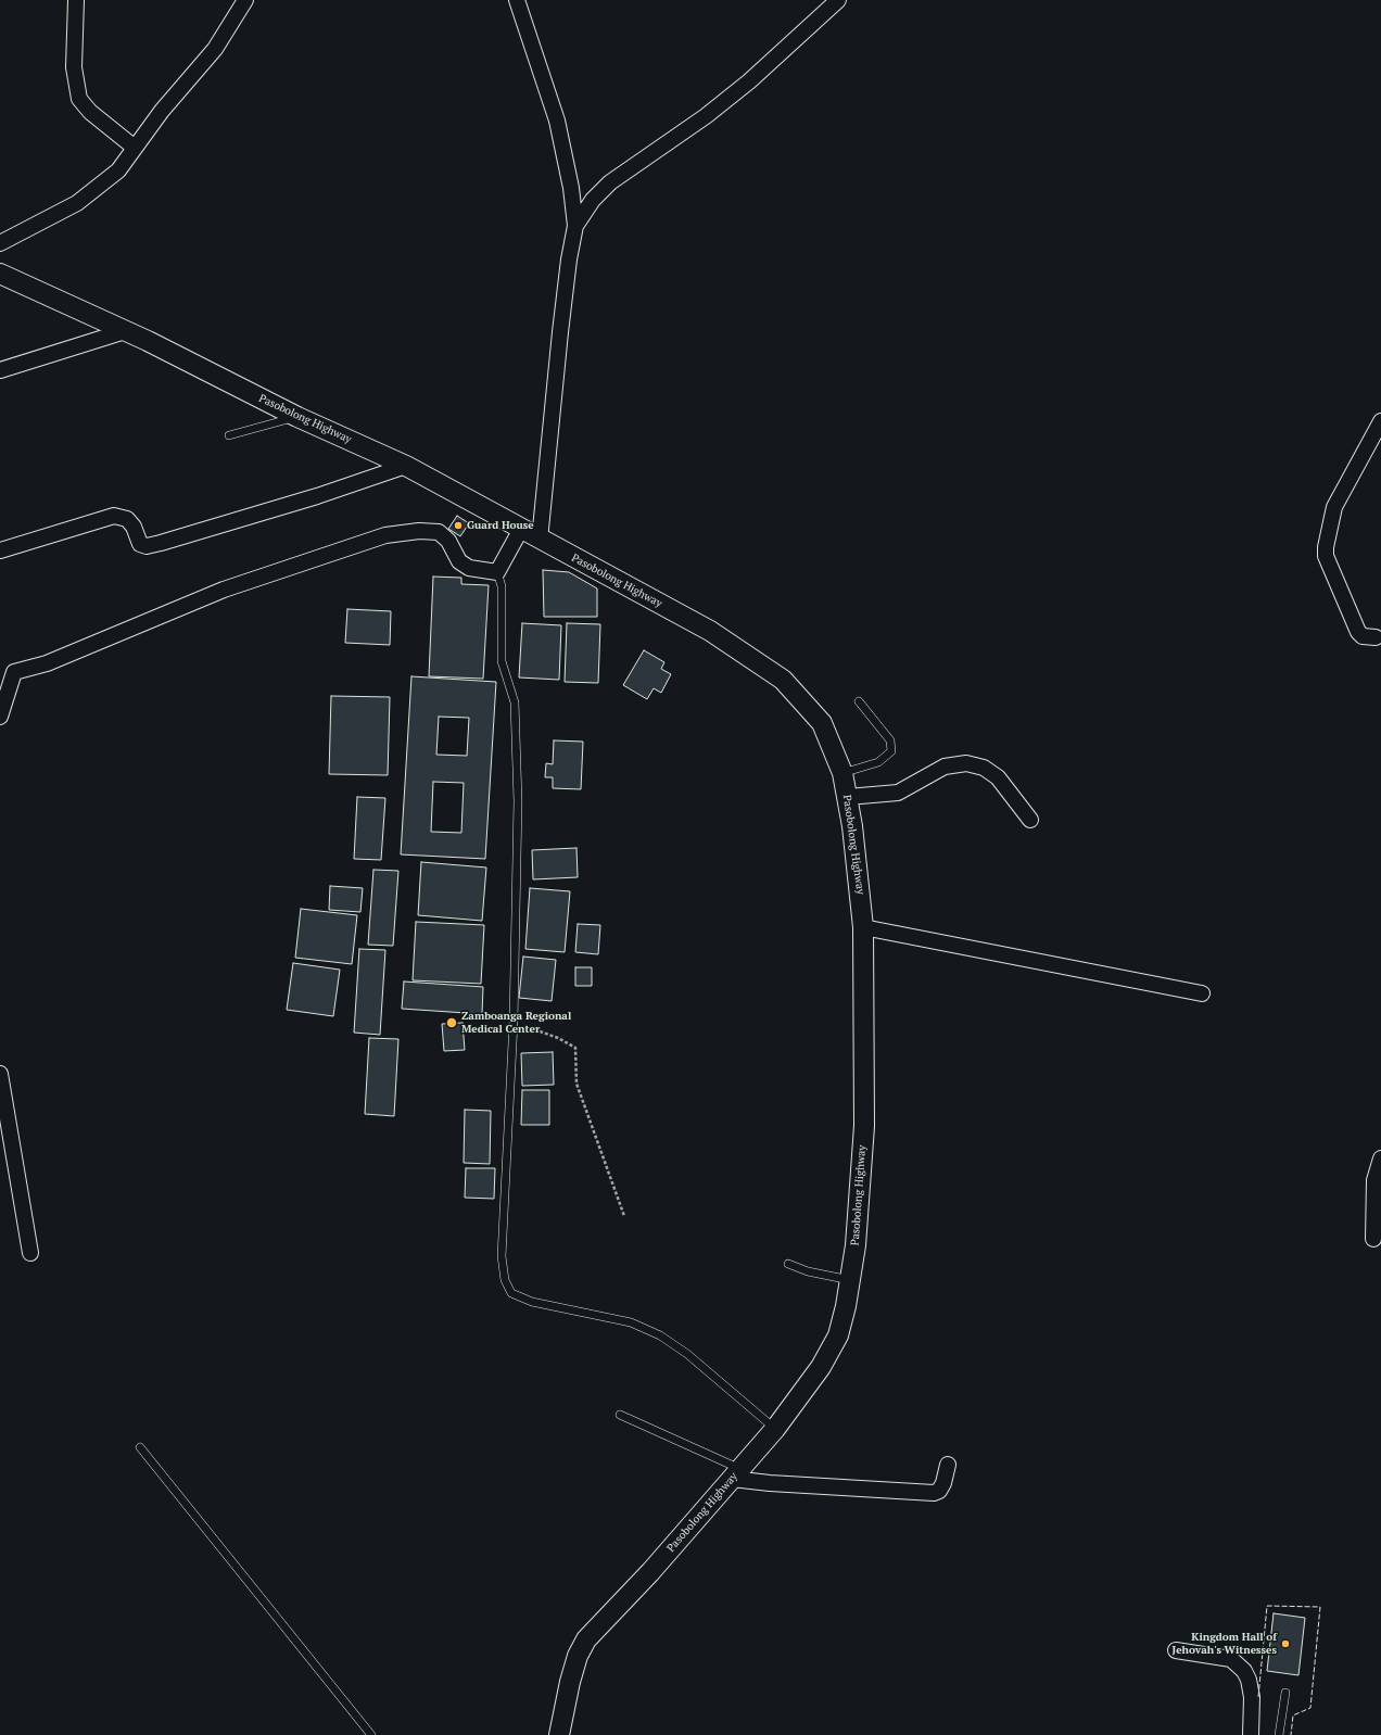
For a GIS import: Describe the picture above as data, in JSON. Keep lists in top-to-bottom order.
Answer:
{
  "streets": {
    "street": ["Pasobolong Highway"]
  },
  "places": ["Guard House", "Zamboanga Regional Medical Center", "Kingdom Hall of Jehovah's Witnesses"]
}
